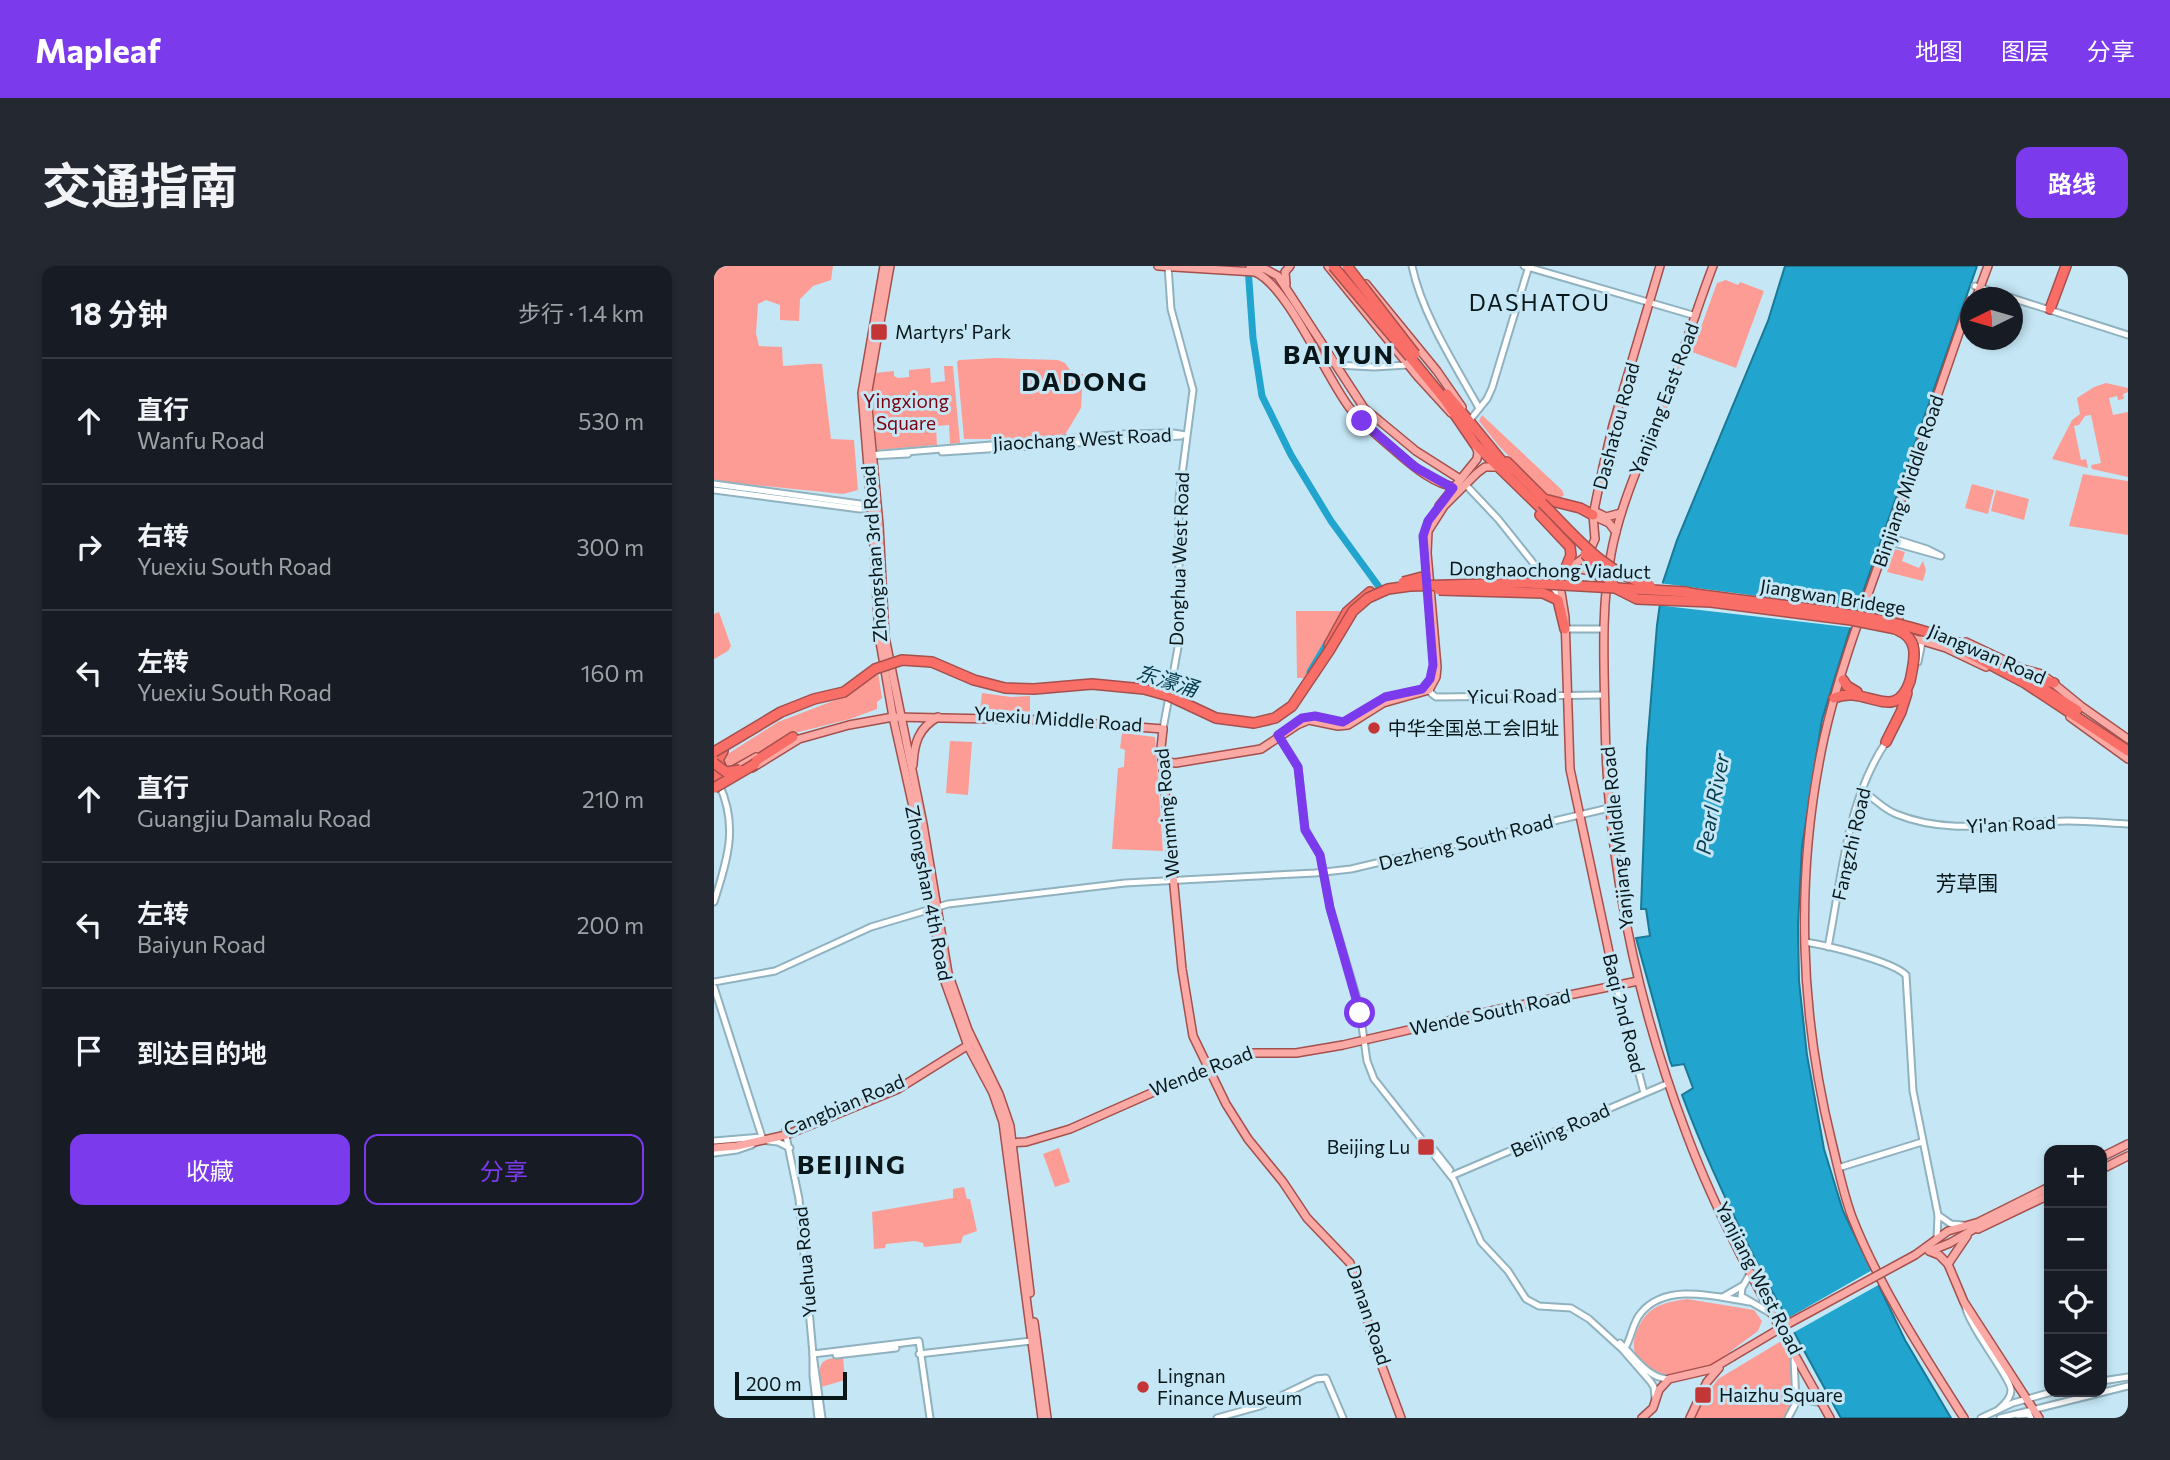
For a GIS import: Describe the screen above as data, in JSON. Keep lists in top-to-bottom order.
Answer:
{
  "streets": {
    "highway": ["Donghaochong Viaduct", "Jiangwan Bridege"],
    "main road": [
      "Yanjiang East Road",
      "Dashatou Road",
      "Binjiang Middle Road",
      "Zhongshan 3rd Road",
      "Jiangwan Road",
      "Yuexiu Middle Road",
      "Wenming Road",
      "Yanjiang Middle Road",
      "Zhongshan 4th Road",
      "Wende South Road",
      "Baqi 2nd Road",
      "Wende Road",
      "Cangbian Road",
      "Yanjiang West Road",
      "Danan Road"
    ],
    "street": [
      "Jiaochang West Road",
      "Donghua West Road",
      "Yicui Road",
      "Yi'an Road",
      "Dezheng South Road",
      "Fangzhi Road",
      "Beijing Road",
      "Yuehua Road"
    ]
  },
  "crossings": [
    ["Yanjiang East Road", "Yanjiang Middle Road"],
    ["Jiaochang West Road", "Zhongshan 3rd Road"],
    ["Jiaochang West Road", "Donghua West Road"],
    ["Binjiang Middle Road", "Jiangwan Road"],
    ["Zhongshan 3rd Road", "Yuexiu Middle Road"],
    ["Zhongshan 3rd Road", "Zhongshan 4th Road"],
    ["Donghua West Road", "Yuexiu Middle Road"],
    ["Donghua West Road", "Wenming Road"],
    ["Donghaochong Viaduct", "Jiangwan Bridege"],
    ["Jiangwan Road", "Fangzhi Road"],
    ["Yicui Road", "Yanjiang Middle Road"],
    ["Yicui Road", "Baqi 2nd Road"],
    ["Yuexiu Middle Road", "Wenming Road"],
    ["Yuexiu Middle Road", "Zhongshan 4th Road"],
    ["Wenming Road", "Dezheng South Road"],
    ["Wenming Road", "Wende Road"],
    ["Wenming Road", "Danan Road"],
    ["Yi'an Road", "Fangzhi Road"],
    ["Yanjiang Middle Road", "Dezheng South Road"],
    ["Yanjiang Middle Road", "Wende South Road"],
    ["Yanjiang Middle Road", "Beijing Road"],
    ["Yanjiang Middle Road", "Yanjiang West Road"],
    ["Dezheng South Road", "Zhongshan 4th Road"],
    ["Dezheng South Road", "Baqi 2nd Road"],
    ["Zhongshan 4th Road", "Wende Road"],
    ["Zhongshan 4th Road", "Cangbian Road"],
    ["Wende South Road", "Baqi 2nd Road"],
    ["Wende South Road", "Wende Road"],
    ["Baqi 2nd Road", "Beijing Road"],
    ["Cangbian Road", "Yuehua Road"]
  ],
  "districts": [
    "DASHATOU",
    "BAIYUN",
    "DADONG",
    "芳草围",
    "BEIJING"
  ],
  "water": ["东濠涌", "Pearl River"],
  "parks": ["Yingxiong Square"],
  "places": {
    "transit": ["Martyrs' Park", "Beijing Lu", "Haizhu Square"],
    "other": ["中华全国总工会旧址", "Lingnan Finance Museum"]
  },
  "scale_bar": "200 m",
  "north": "left",
  "page": {
    "header": "Mapleaf",
    "nav": ["地图", "图层", "分享"],
    "title": "交通指南",
    "buttons": [
      "路线",
      ["收藏", "分享"]
    ],
    "heading": ["18 分钟", "步行 · 1.4 km"],
    "list": [
      ["直行", "Wanfu Road", "530 m"],
      ["右转", "Yuexiu South Road", "300 m"],
      ["左转", "Yuexiu South Road", "160 m"],
      ["直行", "Guangjiu Damalu Road", "210 m"],
      ["左转", "Baiyun Road", "200 m"],
      "到达目的地"
    ],
    "map_buttons": ["+", "−"],
    "scale": "200 m"
  }
}
